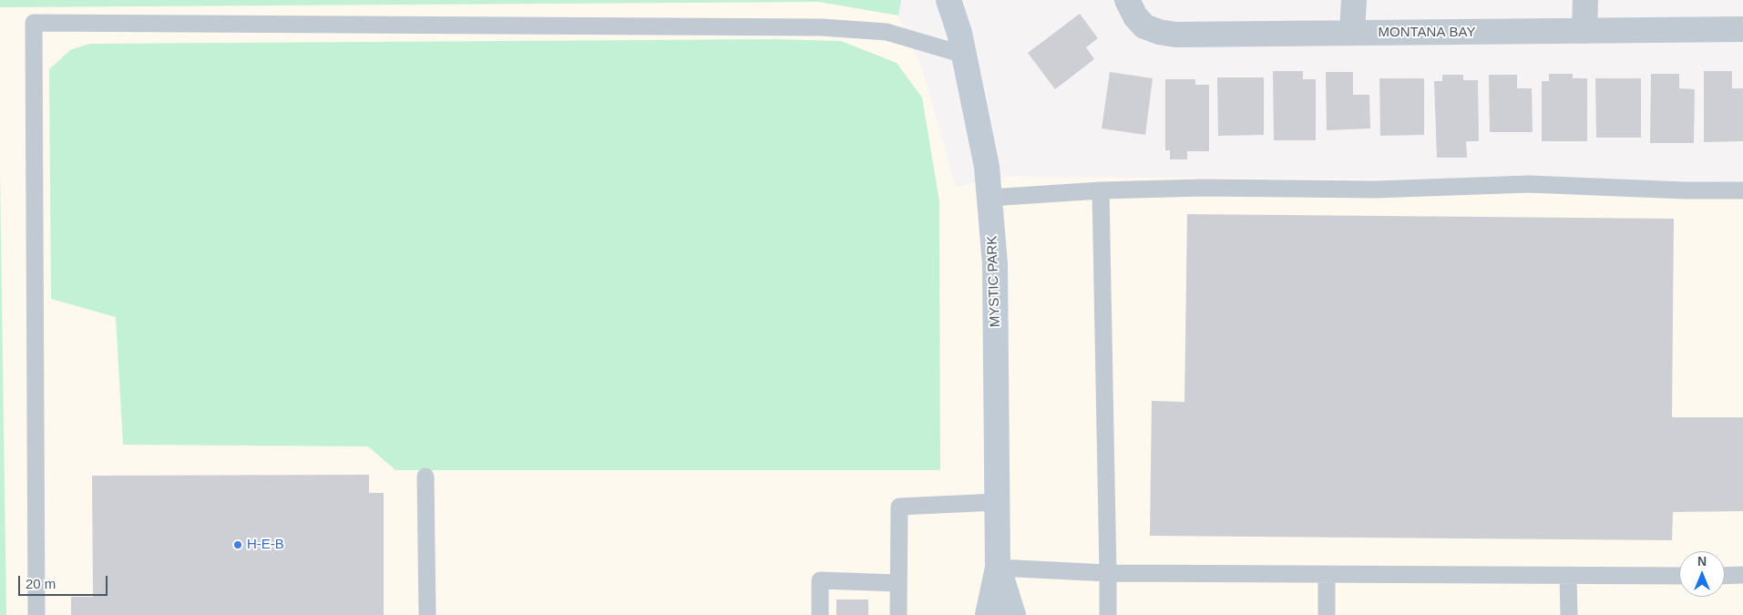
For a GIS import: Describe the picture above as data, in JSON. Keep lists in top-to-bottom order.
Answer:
{
  "streets": {
    "street": ["MONTANA BAY", "MYSTIC PARK"]
  },
  "places": ["H-E-B"],
  "scale_bar": "20 m",
  "north": "top"
}
